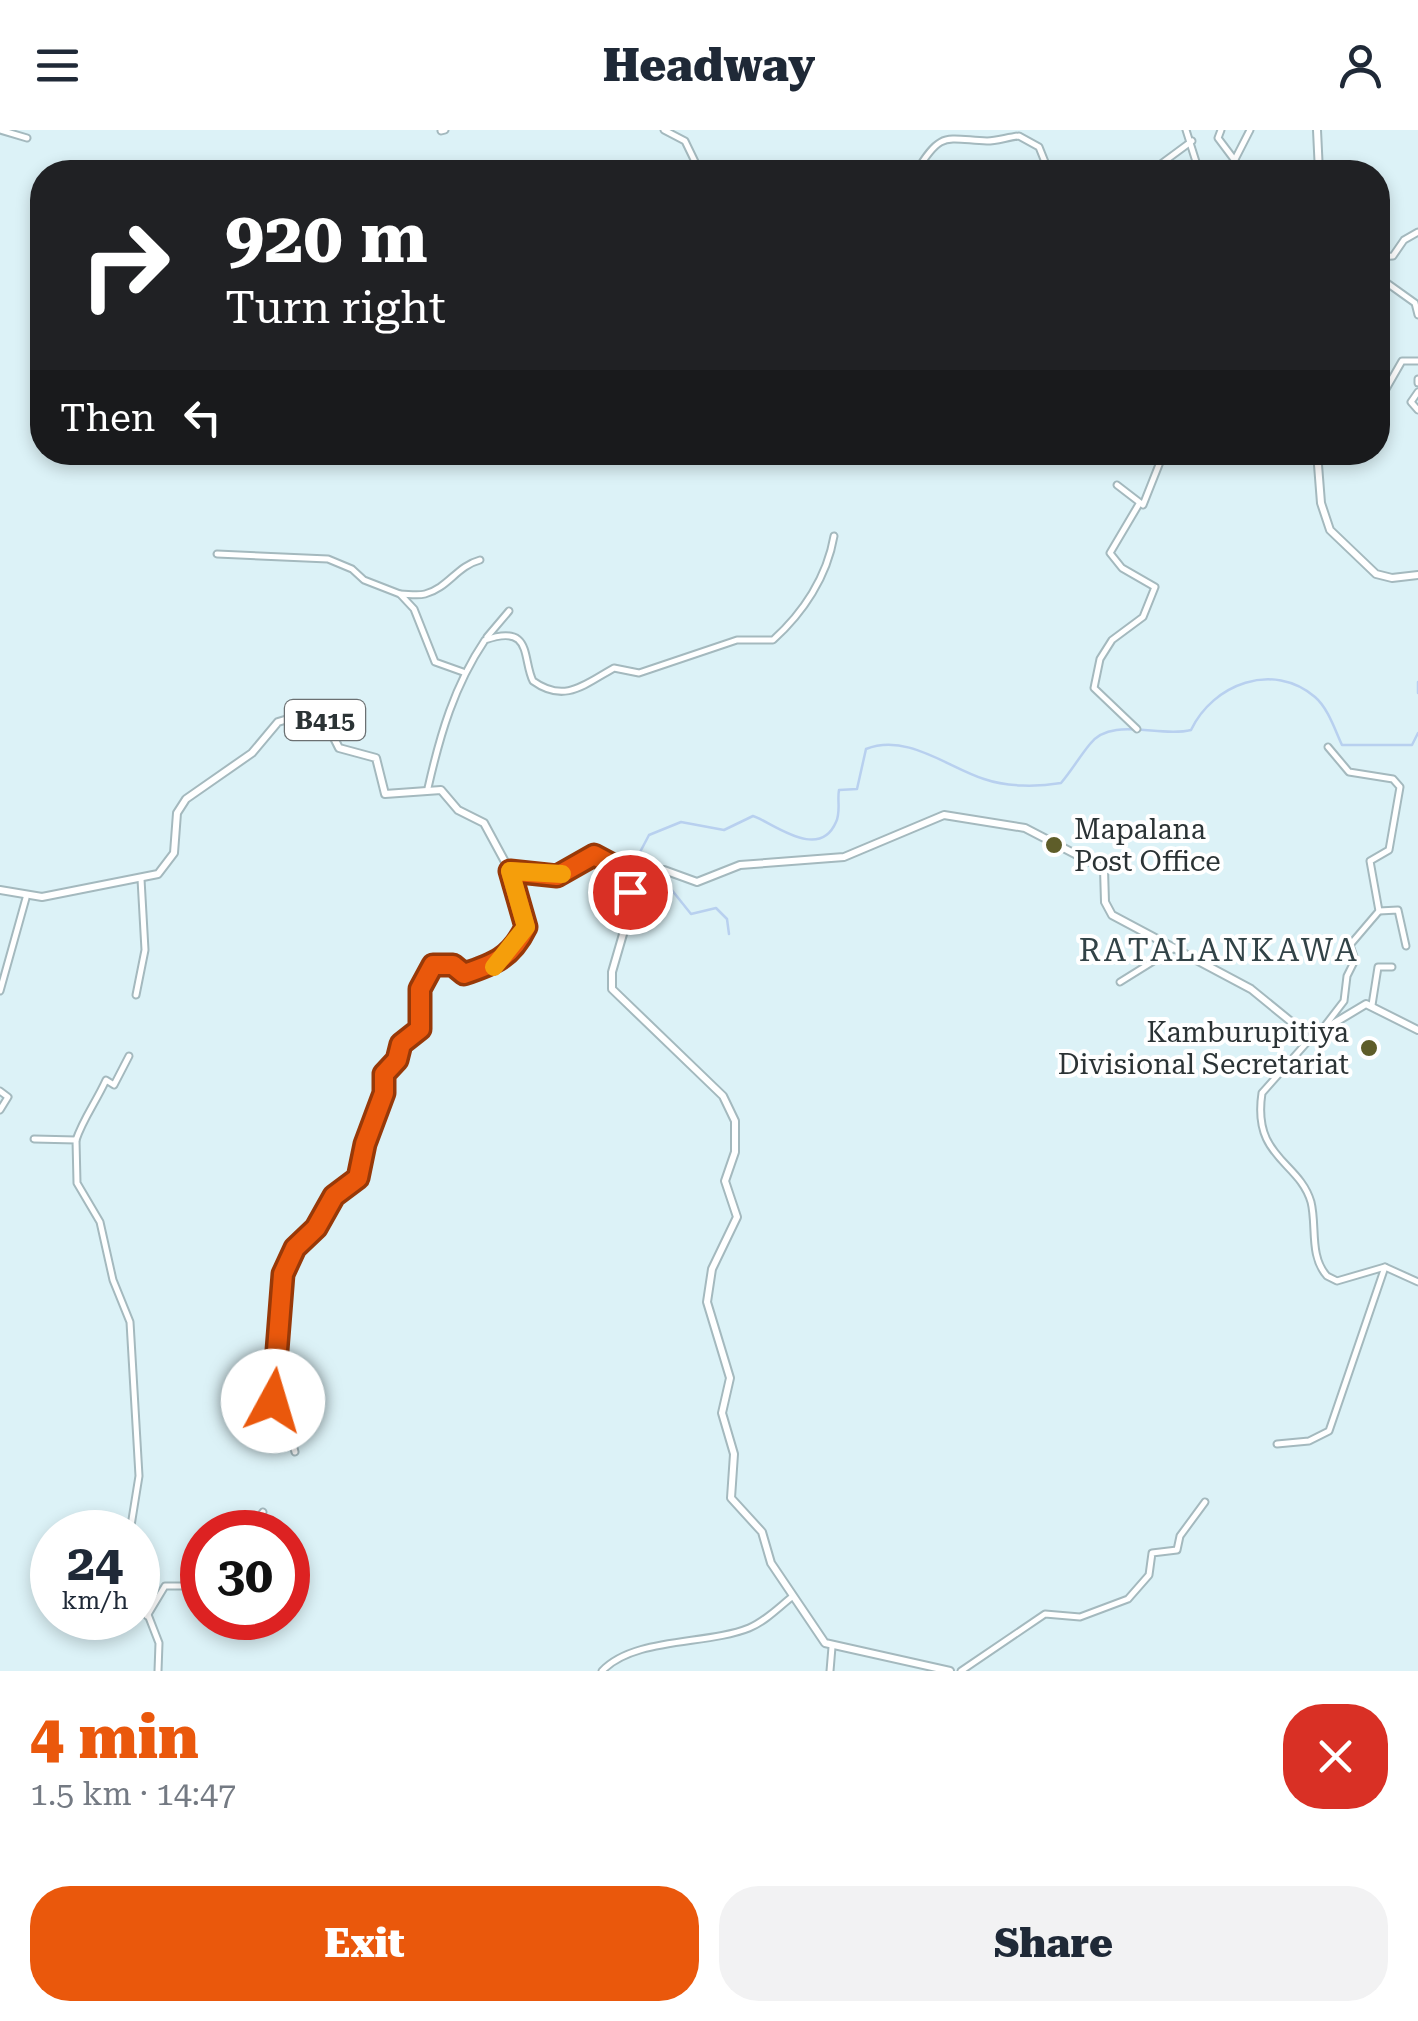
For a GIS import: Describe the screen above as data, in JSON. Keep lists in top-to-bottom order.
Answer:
{
  "streets": {
    "main road": ["B415"]
  },
  "districts": ["RATALANKAWA"],
  "places": ["Mapalana Post Office", "Kamburupitiya Divisional Secretariat"],
  "page": {
    "header": "Headway",
    "turn": ["920 m", "Turn right"],
    "then": "Then",
    "speed": "24 km/h",
    "limit": "30",
    "heading": ["4 min", "1.5 km · 14:47"],
    "buttons": ["Exit", "Share"]
  }
}
